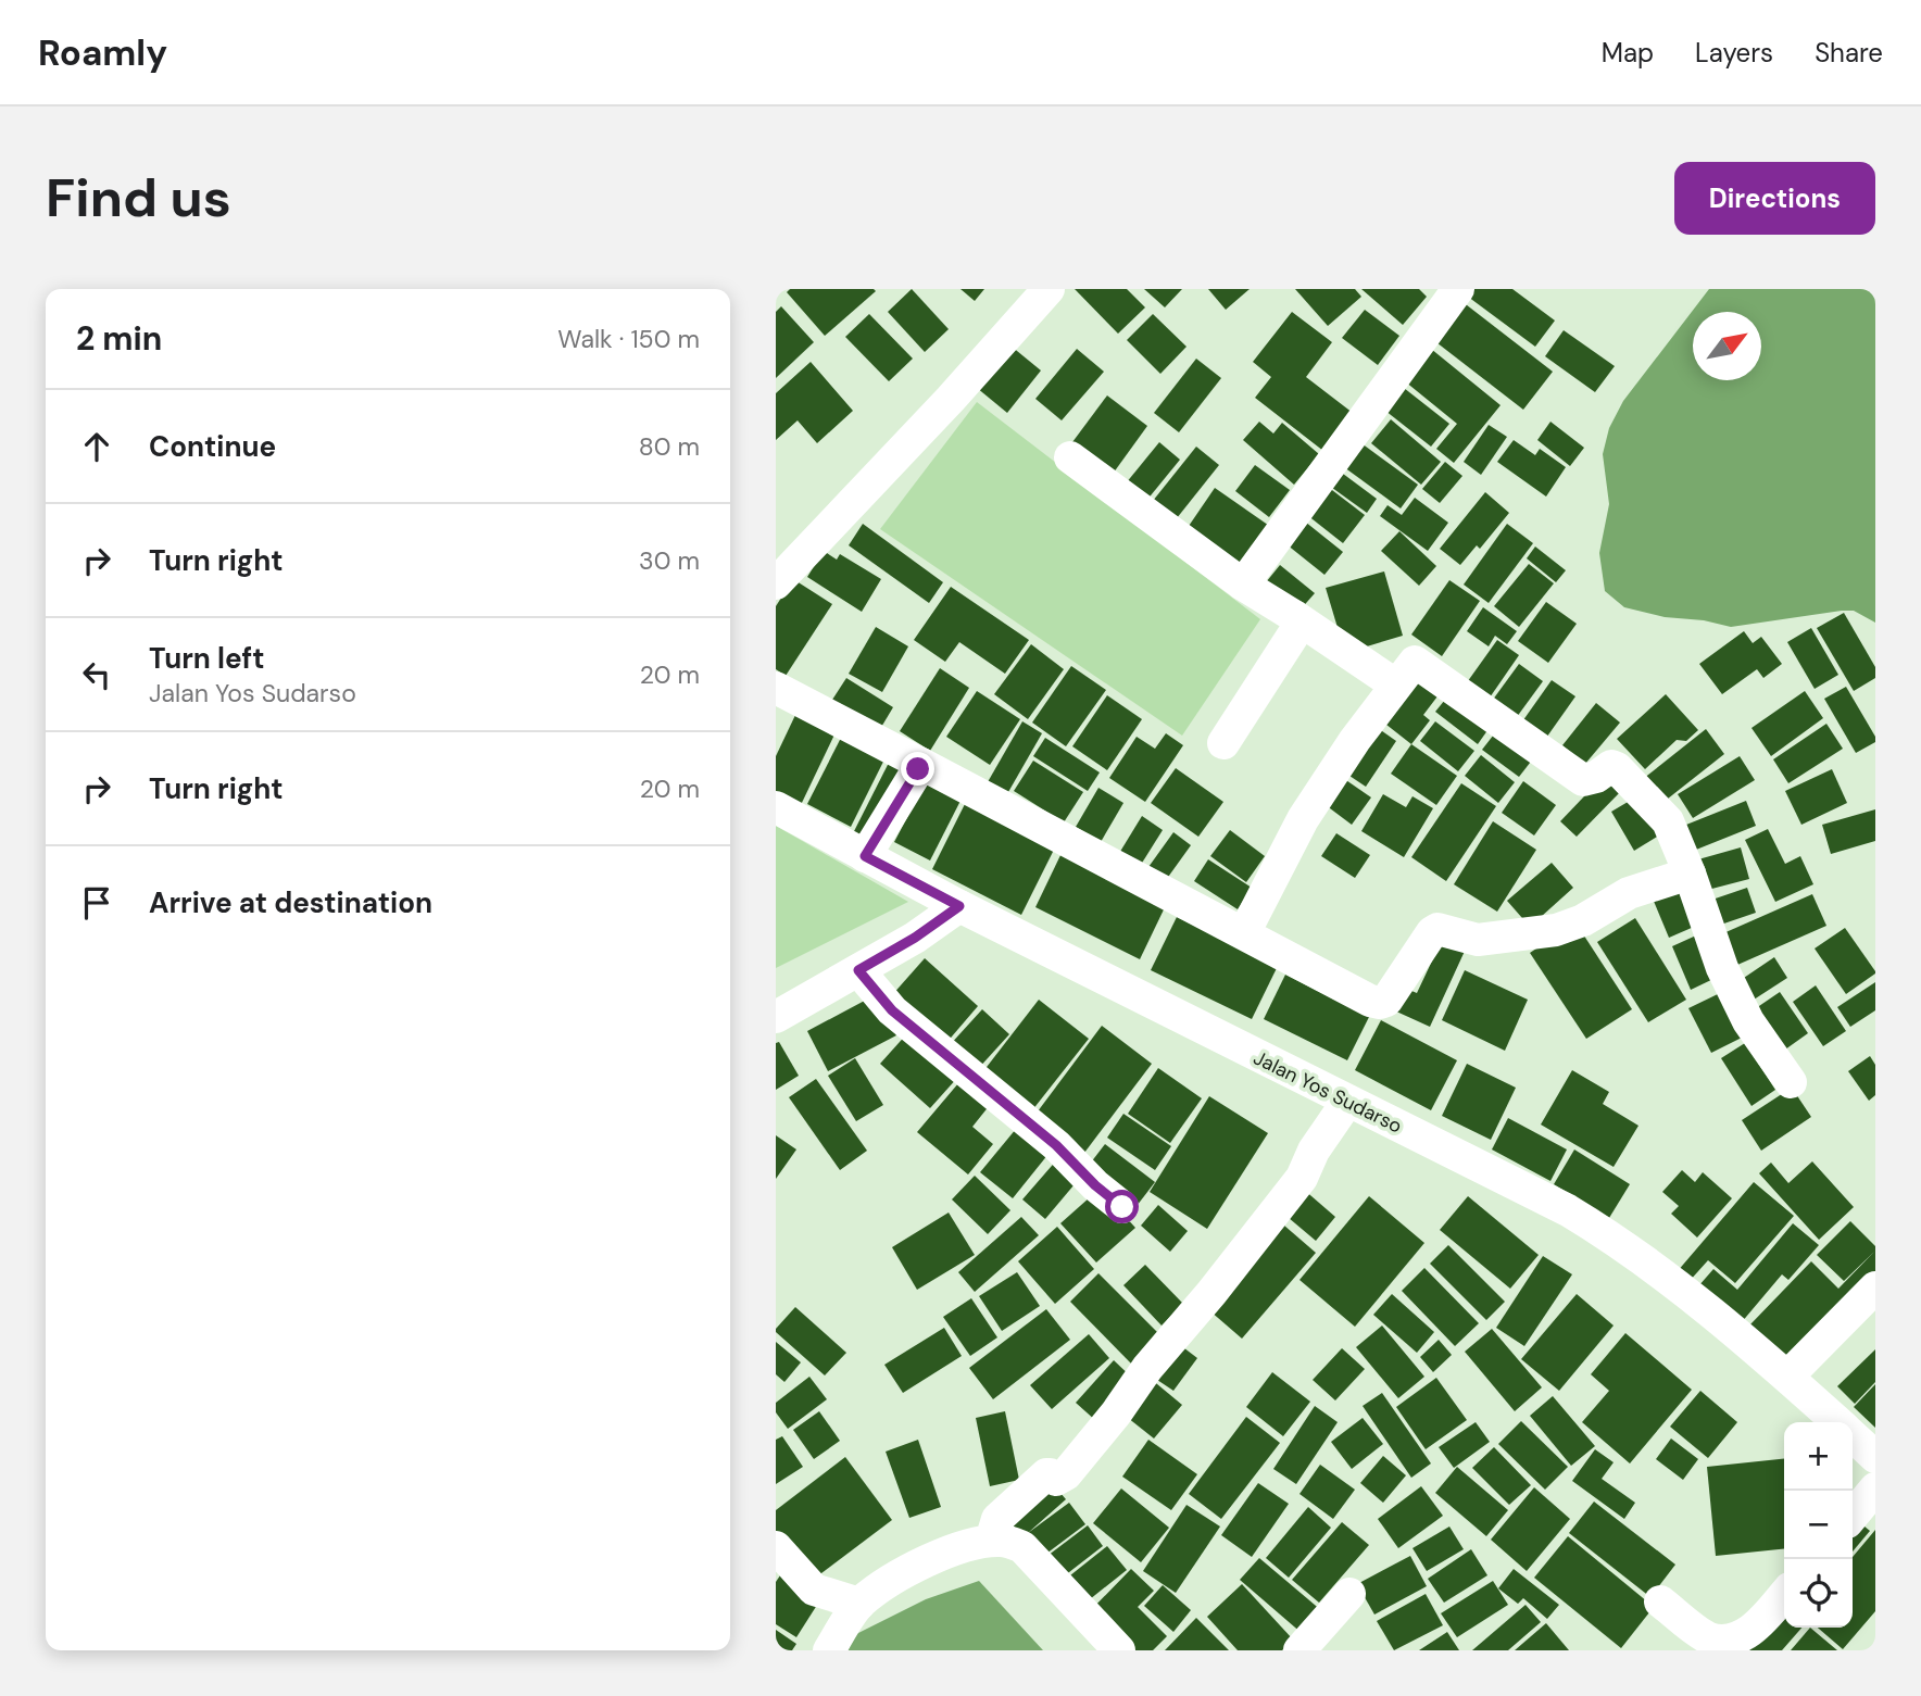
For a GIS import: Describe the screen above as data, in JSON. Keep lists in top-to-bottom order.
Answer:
{
  "streets": {
    "street": ["Jalan Yos Sudarso"]
  },
  "north": "top right",
  "page": {
    "header": "Roamly",
    "nav": ["Map", "Layers", "Share"],
    "buttons": "Directions",
    "title": "Find us",
    "heading": ["2 min", "Walk · 150 m"],
    "list": [
      ["Continue", "80 m"],
      ["Turn right", "30 m"],
      ["Turn left", "Jalan Yos Sudarso", "20 m"],
      ["Turn right", "20 m"],
      "Arrive at destination"
    ],
    "map_buttons": ["+", "−"]
  }
}
